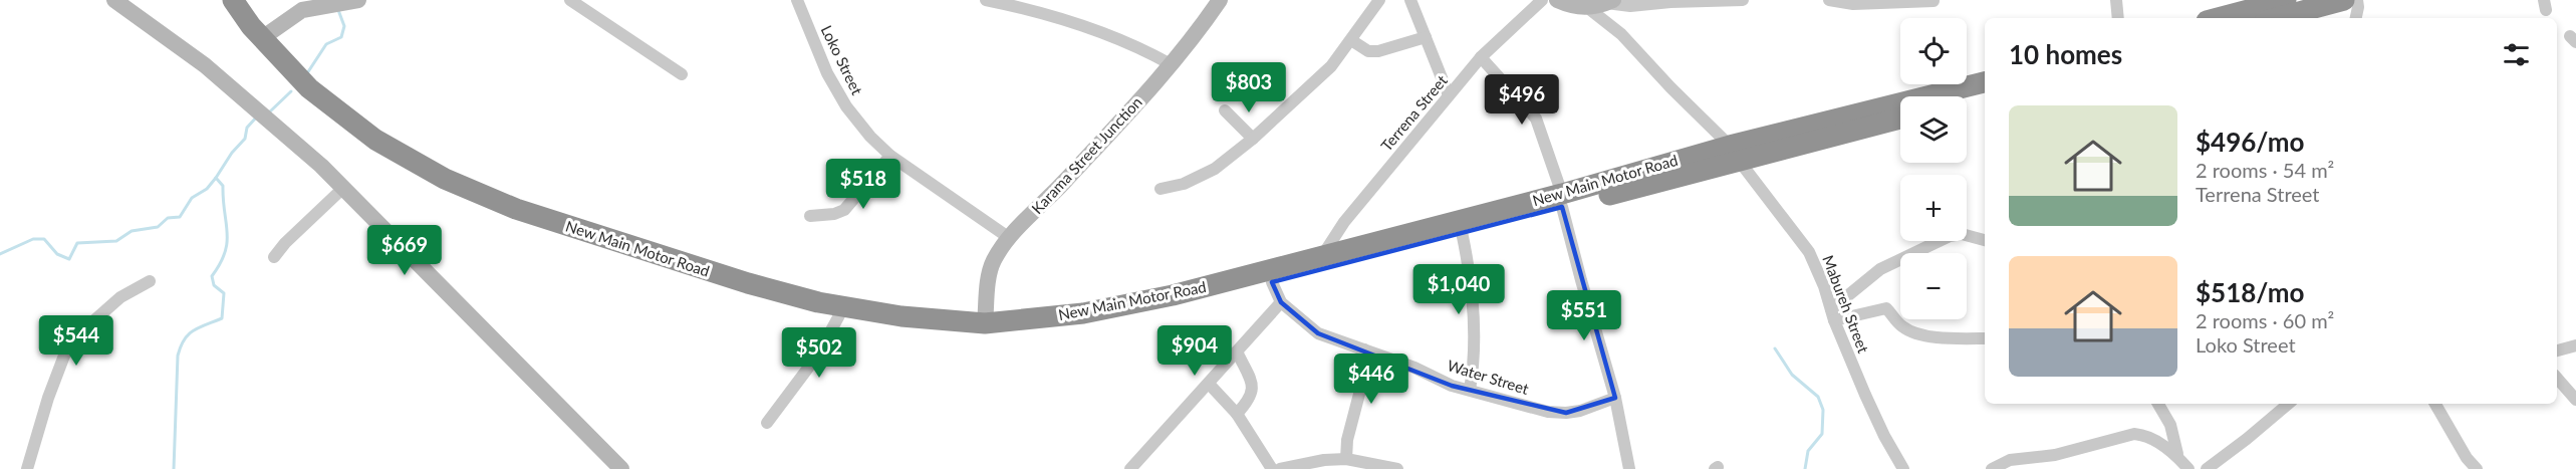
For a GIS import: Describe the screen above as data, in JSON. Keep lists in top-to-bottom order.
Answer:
{
  "streets": {
    "highway": ["New Main Motor Road"],
    "street": [
      "Loko Street",
      "Terrena Street",
      "Karama Street Junction",
      "Mabureh Street",
      "Water Street"
    ]
  },
  "crossings": [
    ["Loko Street", "Karama Street Junction"],
    ["Terrena Street", "New Main Motor Road"],
    ["Karama Street Junction", "New Main Motor Road"],
    ["New Main Motor Road", "Mabureh Street"],
    ["New Main Motor Road", "Water Street"]
  ],
  "page": {
    "map_buttons": ["+", "−"],
    "heading": "10 homes",
    "price": [
      "$803",
      "$496",
      "$518",
      "$669",
      "$1,040",
      "$551",
      "$544",
      "$904",
      "$502",
      "$446"
    ],
    "list": [
      {
        "name": "$496/mo",
        "note": "2 rooms · 54 m² · Terrena Street"
      },
      {
        "name": "$518/mo",
        "note": "2 rooms · 60 m² · Loko Street"
      }
    ]
  }
}
